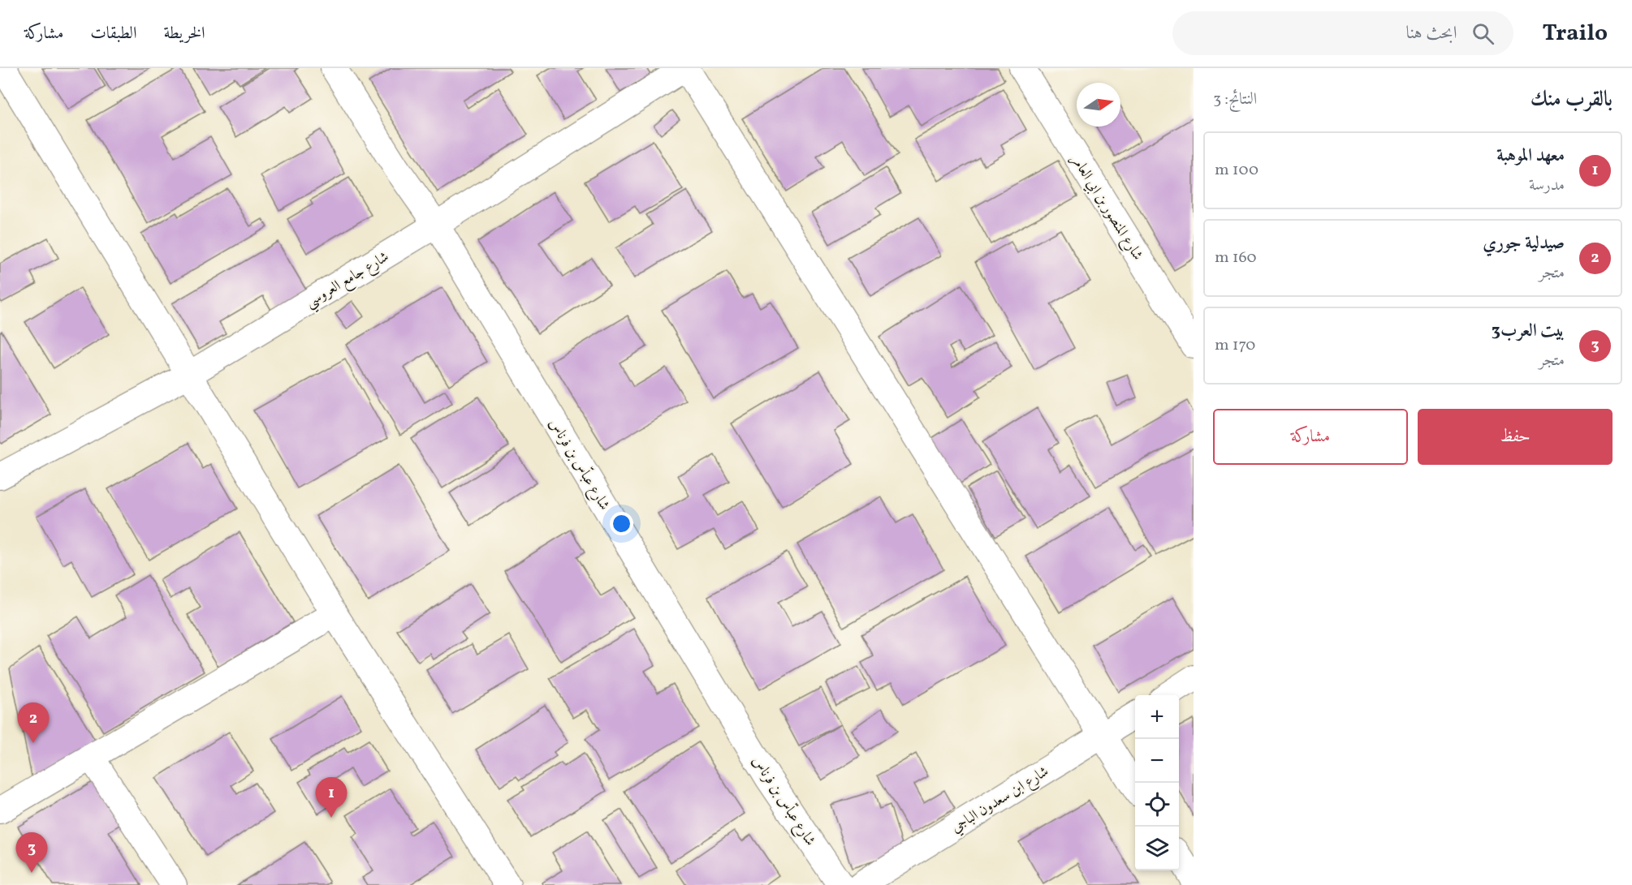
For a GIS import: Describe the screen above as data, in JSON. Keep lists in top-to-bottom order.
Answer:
{
  "streets": {
    "street": [
      "شارع المنصور بن ابي العامر",
      "شارع جامع العروسي",
      "شارع عباّس بن فرناس",
      "شارع ابن سعدون الباجي"
    ]
  },
  "crossings": [
    ["شارع جامع العروسي", "شارع عباّس بن فرناس"]
  ],
  "north": "right",
  "page": {
    "header": "Trailo",
    "search": "ابحث هنا",
    "nav": ["الخريطة", "الطبقات", "مشاركة"],
    "heading": ["بالقرب منك", "النتائج: 3"],
    "list": [
      {
        "mark": "1",
        "name": "معهد الموهبة",
        "note": "مدرسة",
        "value": "100 m"
      },
      {
        "mark": "2",
        "name": "صيدلية جوري",
        "note": "متجر",
        "value": "160 m"
      },
      {
        "mark": "3",
        "name": "بيت العرب3",
        "note": "متجر",
        "value": "170 m"
      }
    ],
    "buttons": ["حفظ", "مشاركة"],
    "map_buttons": ["+", "−"],
    "pins": ["2", "1", "3"]
  }
}
